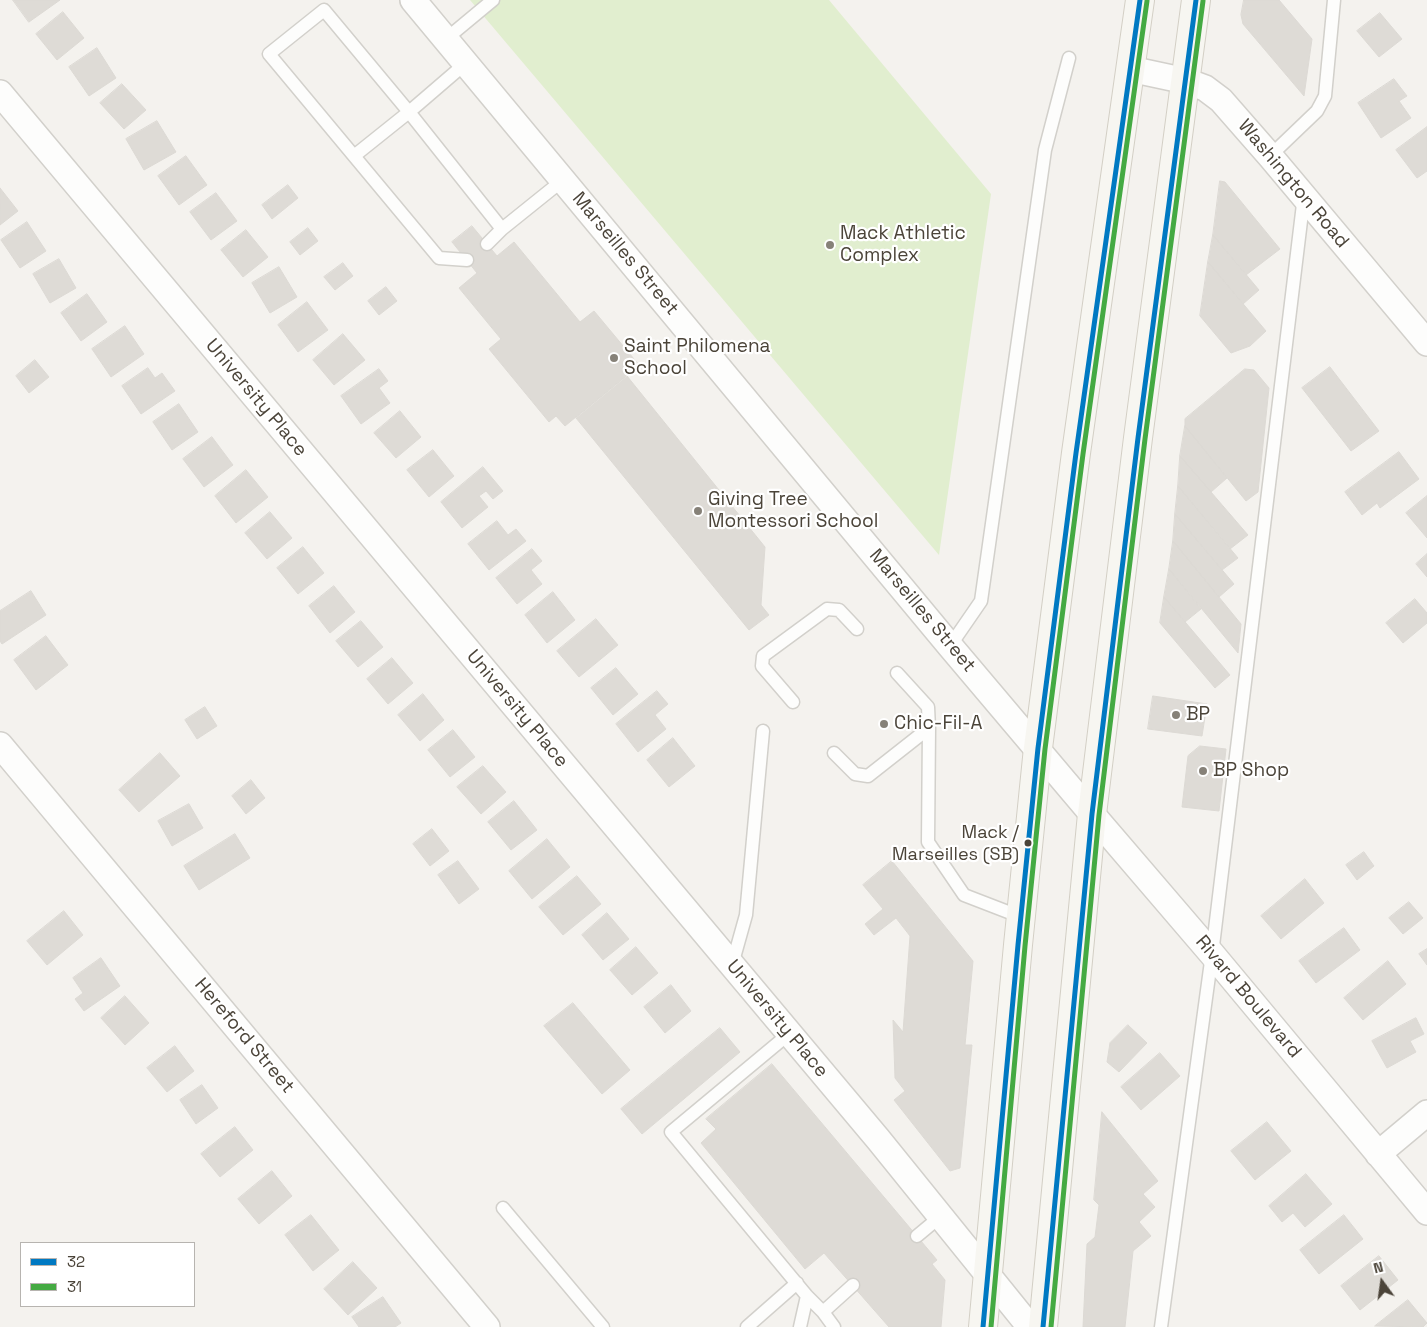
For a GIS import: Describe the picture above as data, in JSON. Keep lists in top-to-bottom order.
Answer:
{
  "streets": {
    "street": [
      "Washington Road",
      "Marseilles Street",
      "University Place",
      "Rivard Boulevard",
      "Hereford Street"
    ]
  },
  "crossings": [
    ["Marseilles Street", "Rivard Boulevard"]
  ],
  "places": [
    "Mack Athletic Complex",
    "Saint Philomena School",
    "Giving Tree Montessori School",
    "BP",
    "Chic-Fil-A",
    "BP Shop",
    "Mack / Marseilles (SB)"
  ],
  "lines": ["transit line 32", "transit line 31"],
  "legend": ["32", "31"],
  "north": "top"
}
